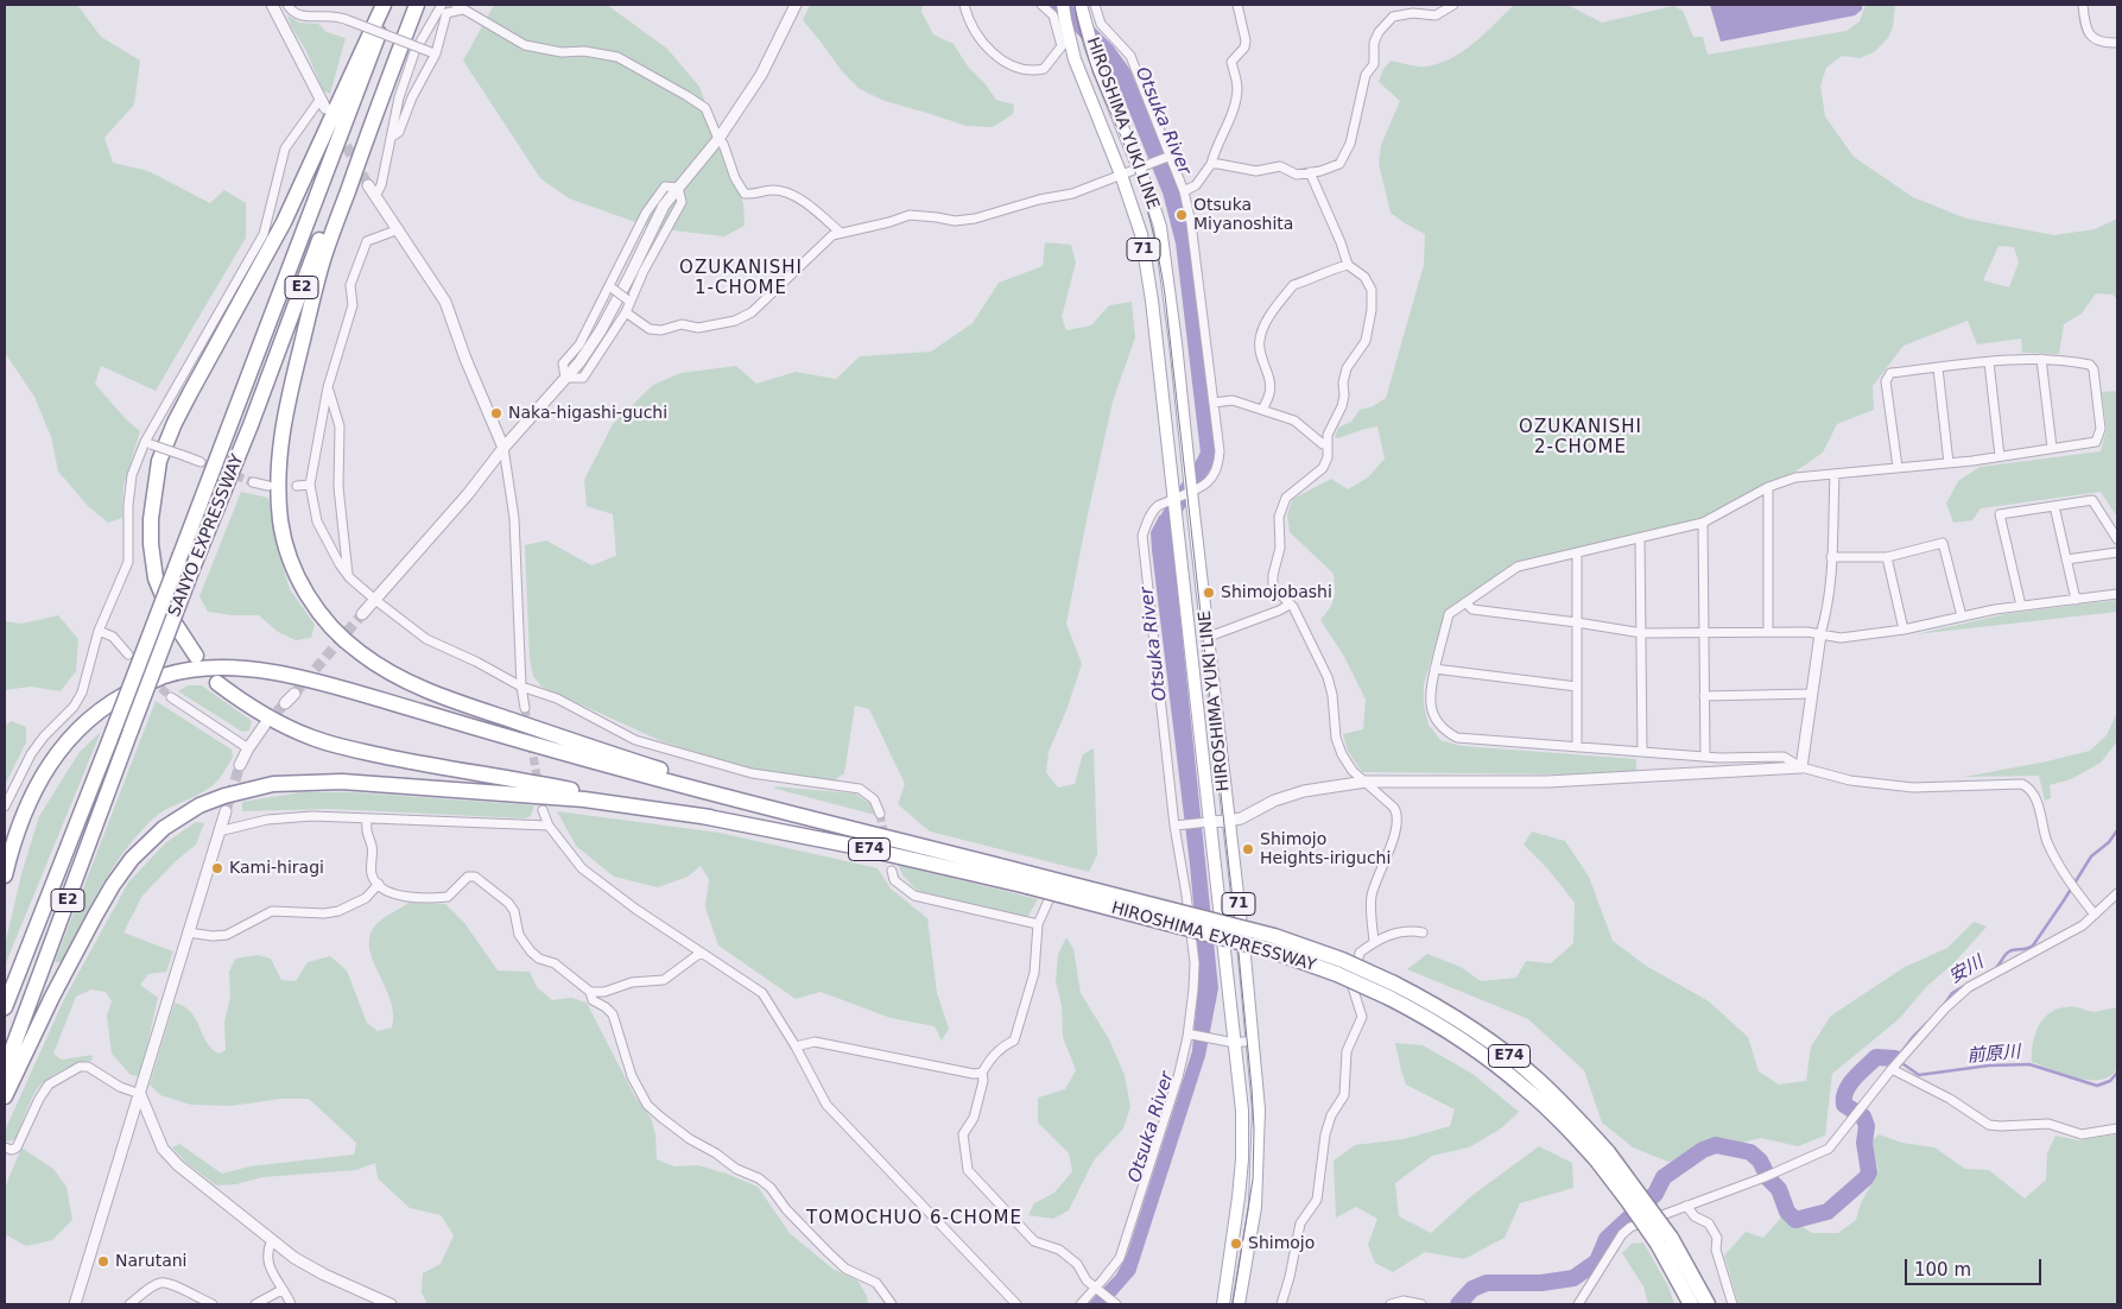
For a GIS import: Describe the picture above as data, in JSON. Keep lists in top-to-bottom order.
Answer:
{
  "streets": {
    "highway": [
      "E2",
      "SANYO EXPRESSWAY",
      "E74",
      "HIROSHIMA EXPRESSWAY"
    ],
    "main road": ["HIROSHIMA YUKI LINE", "71"]
  },
  "districts": ["OZUKANISHI 1-CHOME", "OZUKANISHI 2-CHOME", "TOMOCHUO 6-CHOME"],
  "water": ["Otsuka River", "安川", "前原川"],
  "places": [
    "Otsuka Miyanoshita",
    "Naka-higashi-guchi",
    "Shimojobashi",
    "Shimojo Heights-iriguchi",
    "Kami-hiragi",
    "Shimojo",
    "Narutani"
  ],
  "scale_bar": "100 m"
}
